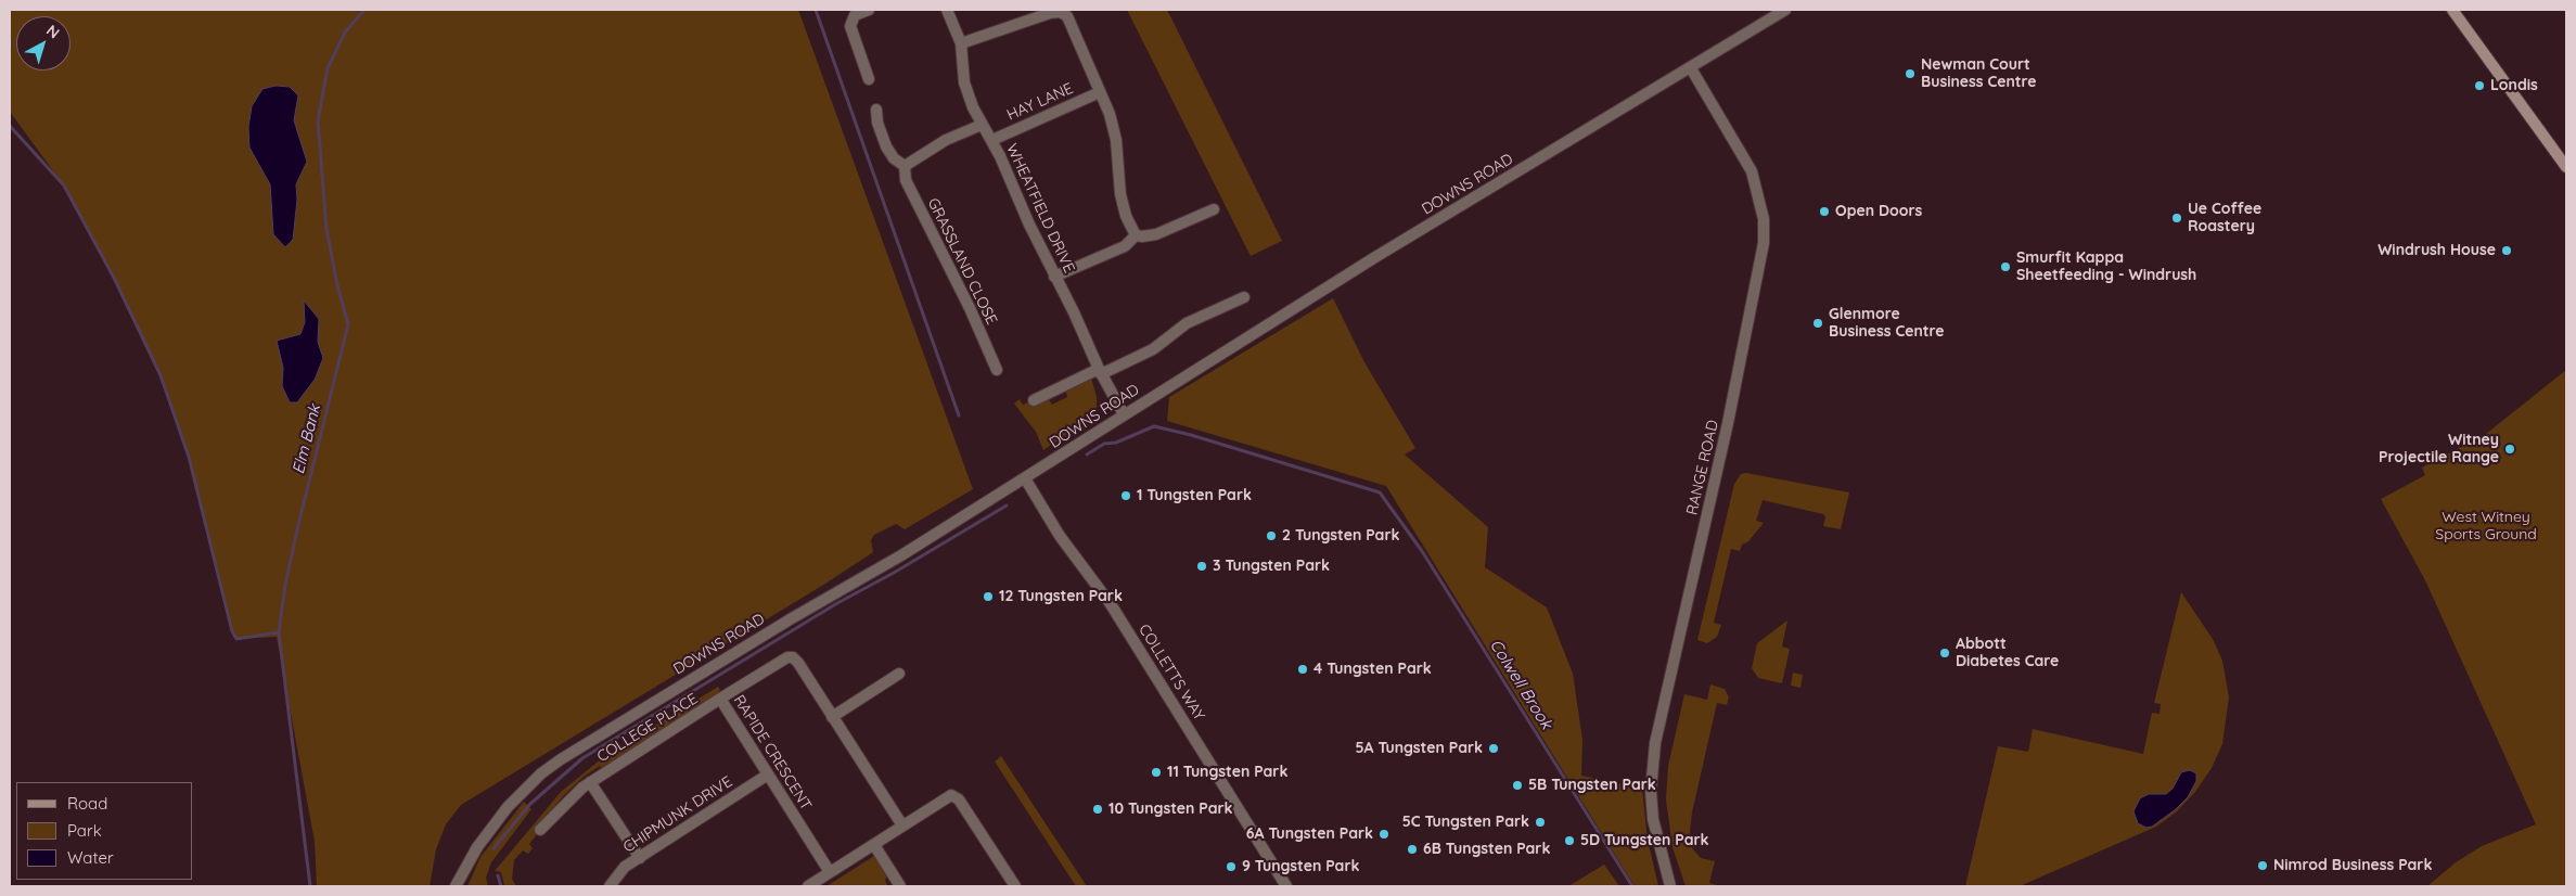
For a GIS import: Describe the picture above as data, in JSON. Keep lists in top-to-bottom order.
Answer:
{
  "streets": {
    "street": [
      "HAY LANE",
      "DOWNS ROAD",
      "WHEATFIELD DRIVE",
      "GRASSLAND CLOSE",
      "RANGE ROAD",
      "COLLETTS WAY",
      "COLLEGE PLACE",
      "RAPIDE CRESCENT",
      "CHIPMUNK DRIVE"
    ]
  },
  "crossings": [
    ["HAY LANE", "WHEATFIELD DRIVE"],
    ["DOWNS ROAD", "WHEATFIELD DRIVE"],
    ["DOWNS ROAD", "RANGE ROAD"],
    ["DOWNS ROAD", "COLLETTS WAY"],
    ["COLLEGE PLACE", "RAPIDE CRESCENT"],
    ["COLLEGE PLACE", "CHIPMUNK DRIVE"],
    ["RAPIDE CRESCENT", "CHIPMUNK DRIVE"]
  ],
  "water": ["Elm Bank", "Colwell Brook"],
  "parks": ["West Witney Sports Ground"],
  "places": [
    "Newman Court Business Centre",
    "Londis",
    "Open Doors",
    "Ue Coffee Roastery",
    "Windrush House",
    "Smurfit Kappa Sheetfeeding - Windrush",
    "Glenmore Business Centre",
    "Witney Projectile Range",
    "1 Tungsten Park",
    "2 Tungsten Park",
    "3 Tungsten Park",
    "12 Tungsten Park",
    "Abbott Diabetes Care",
    "4 Tungsten Park",
    "5A Tungsten Park",
    "11 Tungsten Park",
    "5B Tungsten Park",
    "10 Tungsten Park",
    "5C Tungsten Park",
    "6A Tungsten Park",
    "5D Tungsten Park",
    "6B Tungsten Park",
    "Nimrod Business Park",
    "9 Tungsten Park"
  ],
  "legend": ["Road", "Park", "Water"],
  "north": "top right"
}
